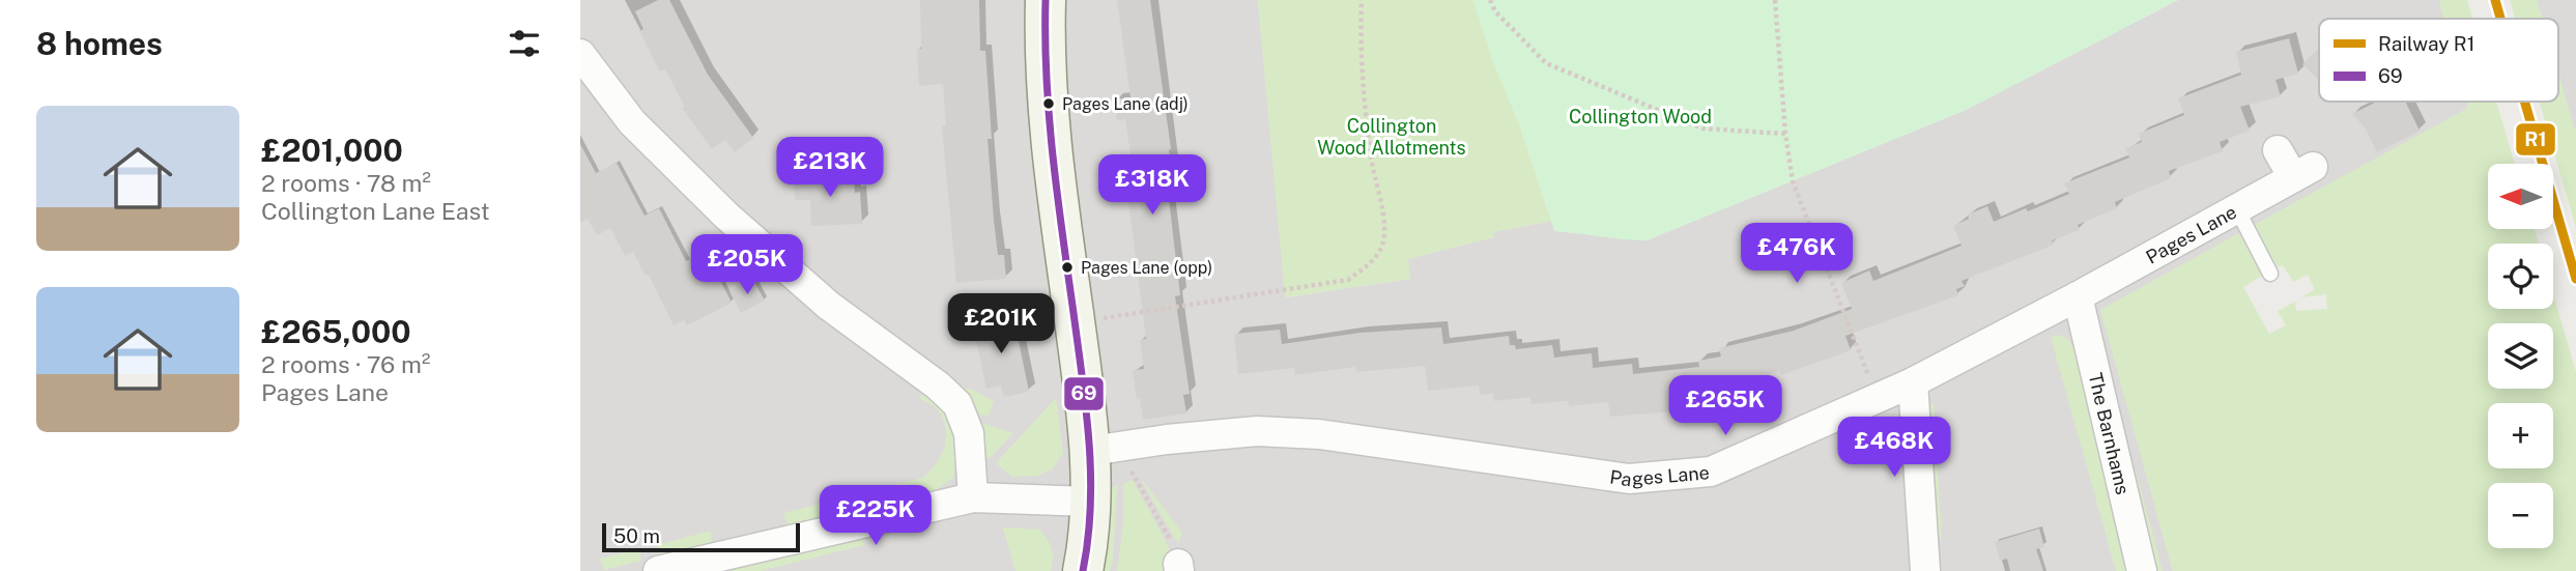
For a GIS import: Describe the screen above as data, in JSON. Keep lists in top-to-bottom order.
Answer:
{
  "streets": {
    "street": ["Pages Lane", "The Barnhams"]
  },
  "crossings": [
    ["Pages Lane", "The Barnhams"]
  ],
  "parks": ["Collington Wood", "Collington Wood Allotments"],
  "places": ["Pages Lane (adj)", "Pages Lane (opp)"],
  "lines": ["rail line R1", "transit line 69"],
  "legend": ["Railway R1", "69"],
  "scale_bar": "50 m",
  "north": "left",
  "page": {
    "heading": "8 homes",
    "list": [
      {
        "name": "£201,000",
        "note": "2 rooms · 78 m² · Collington Lane East"
      },
      {
        "name": "£265,000",
        "note": "2 rooms · 76 m² · Pages Lane"
      }
    ],
    "price": [
      "£213K",
      "£318K",
      "£476K",
      "£205K",
      "£201K",
      "£265K",
      "£468K",
      "£225K"
    ],
    "map_buttons": ["+", "−"],
    "scale": "50 m"
  }
}
